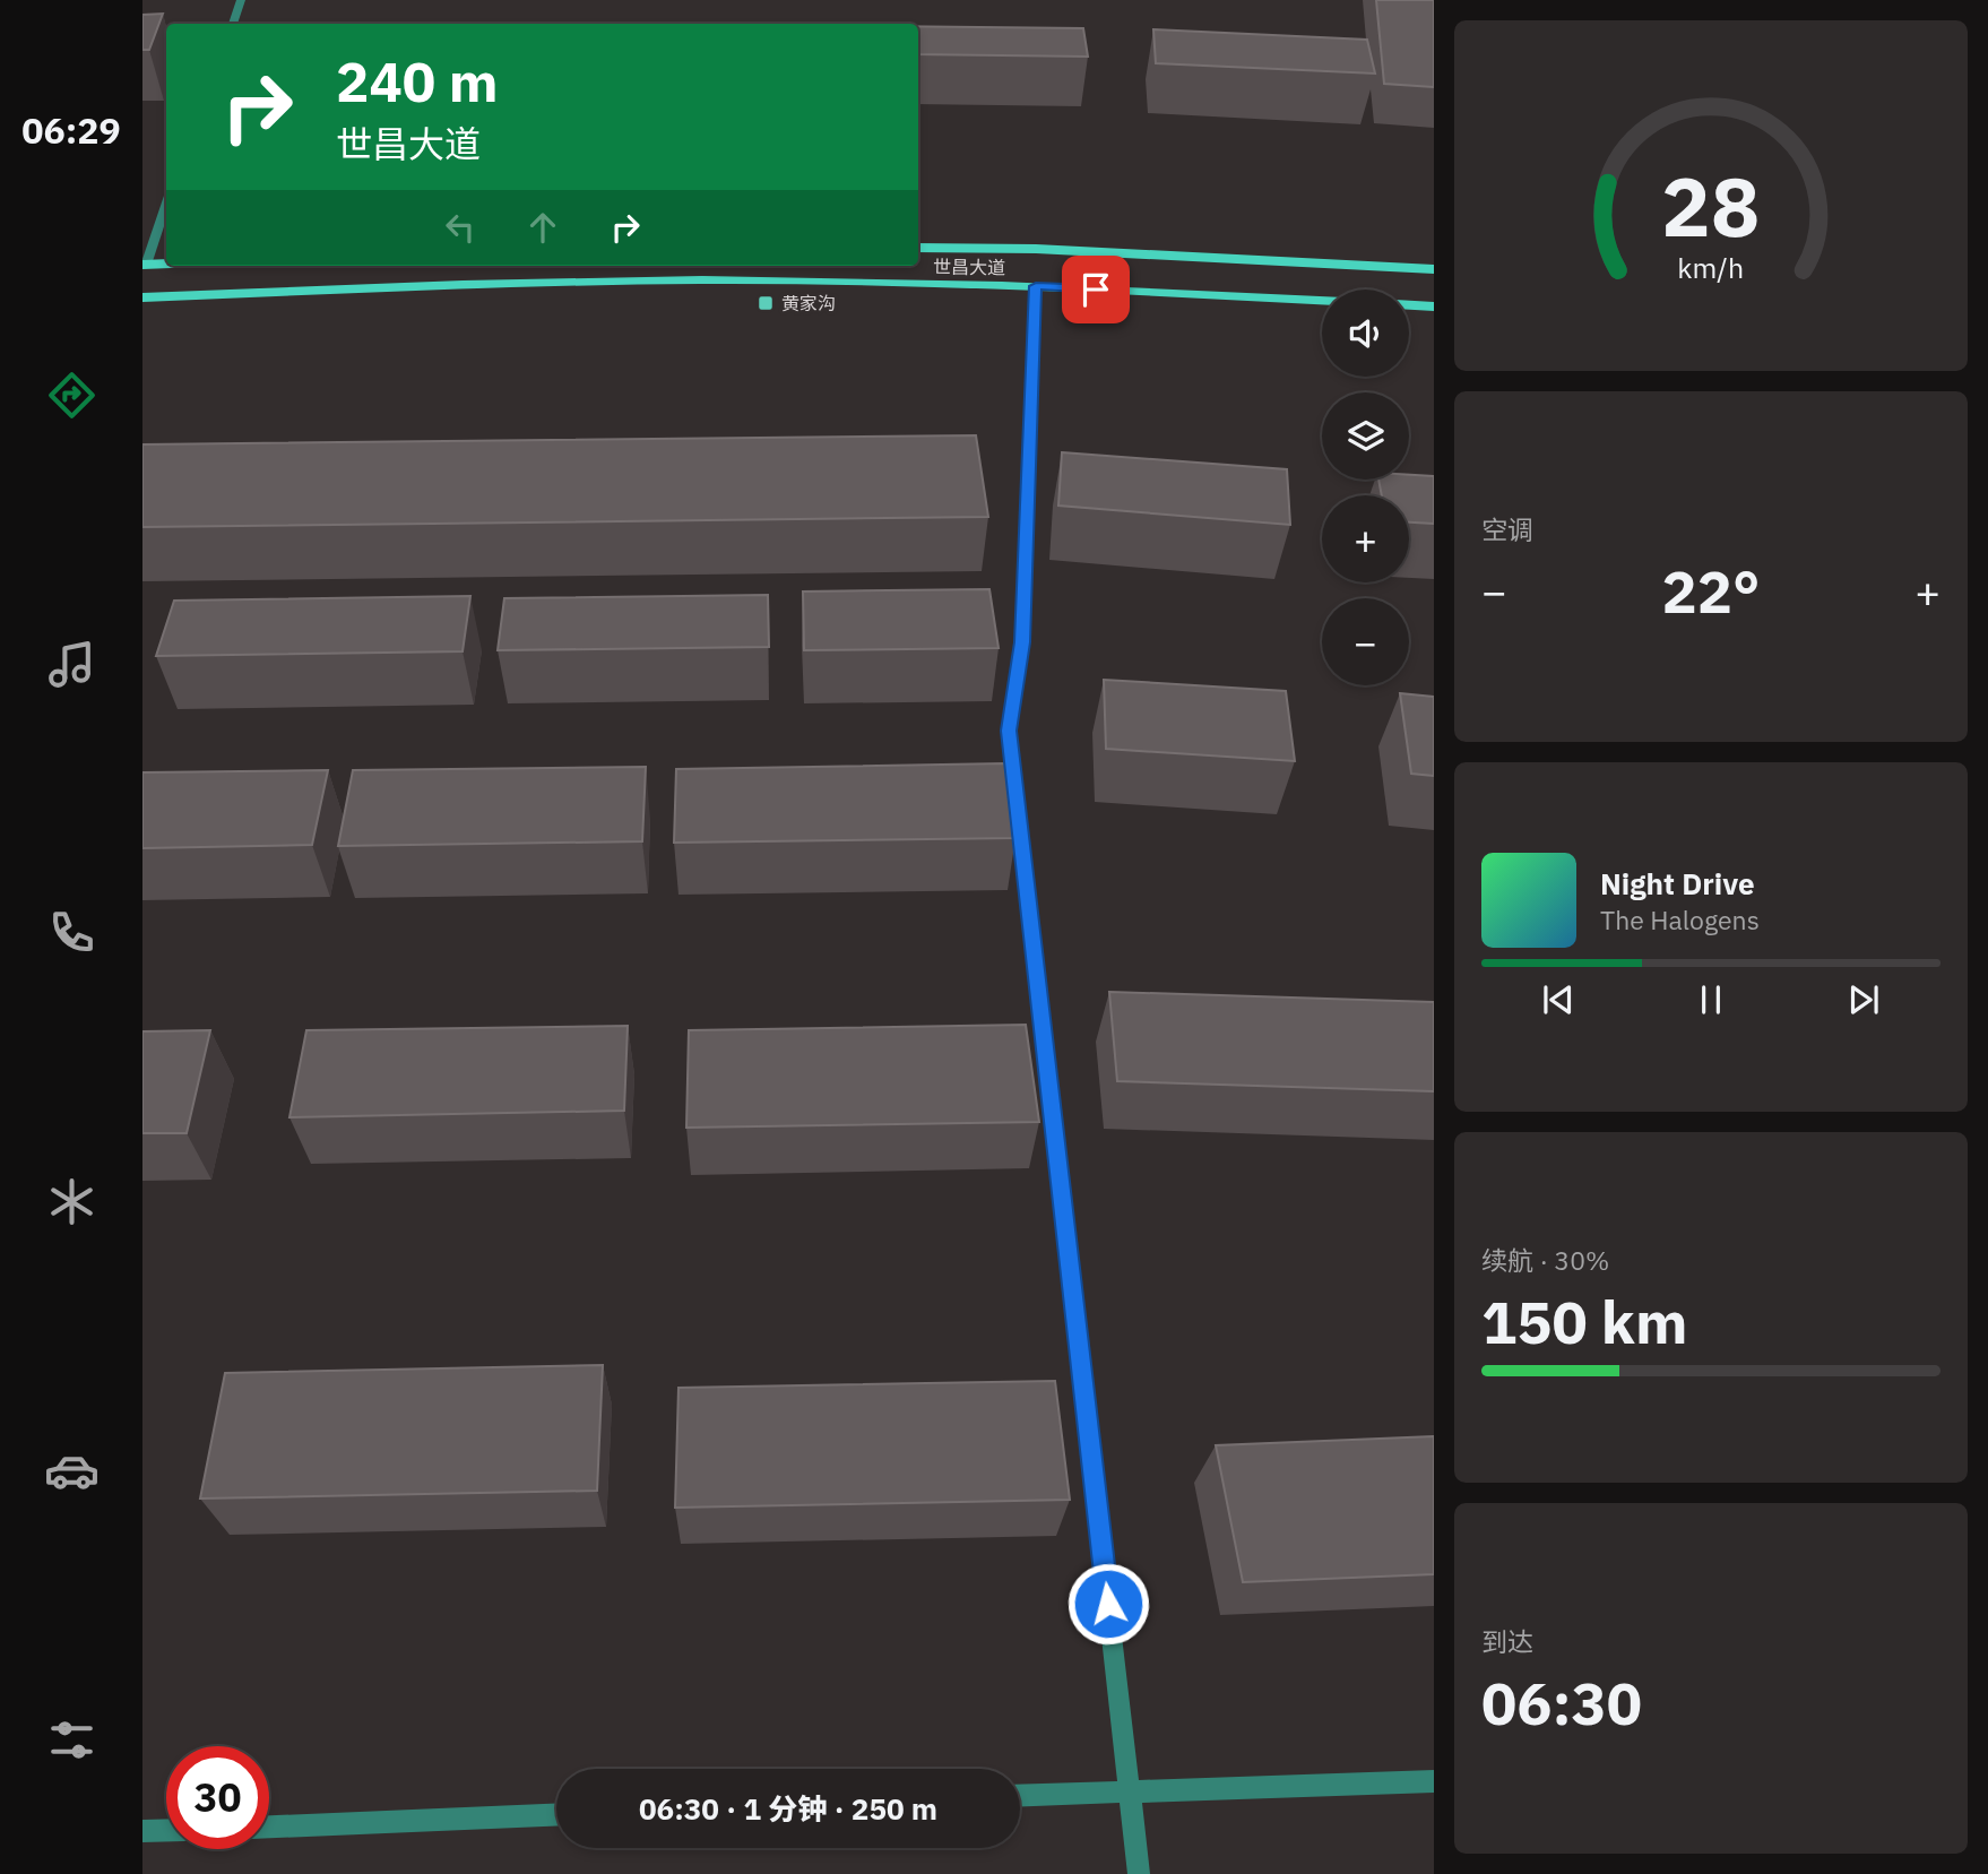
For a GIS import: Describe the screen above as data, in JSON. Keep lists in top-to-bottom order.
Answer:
{
  "streets": {
    "main road": ["世昌大道"]
  },
  "places": {
    "transit": ["黄家沟"]
  },
  "page": {
    "tabs": "06:29",
    "turn": ["240 m", "世昌大道"],
    "map_buttons": ["+", "−"],
    "tile": [
      "空调",
      ["续航 · 30%", "150 km"],
      ["到达", "06:30"]
    ],
    "heat": ["−", "22°", "+"],
    "song": ["Night Drive", "The Halogens"],
    "limit": "30",
    "trip": "06:30 · 1 分钟 · 250 m",
    "gauge": ["28", "km/h"]
  }
}
